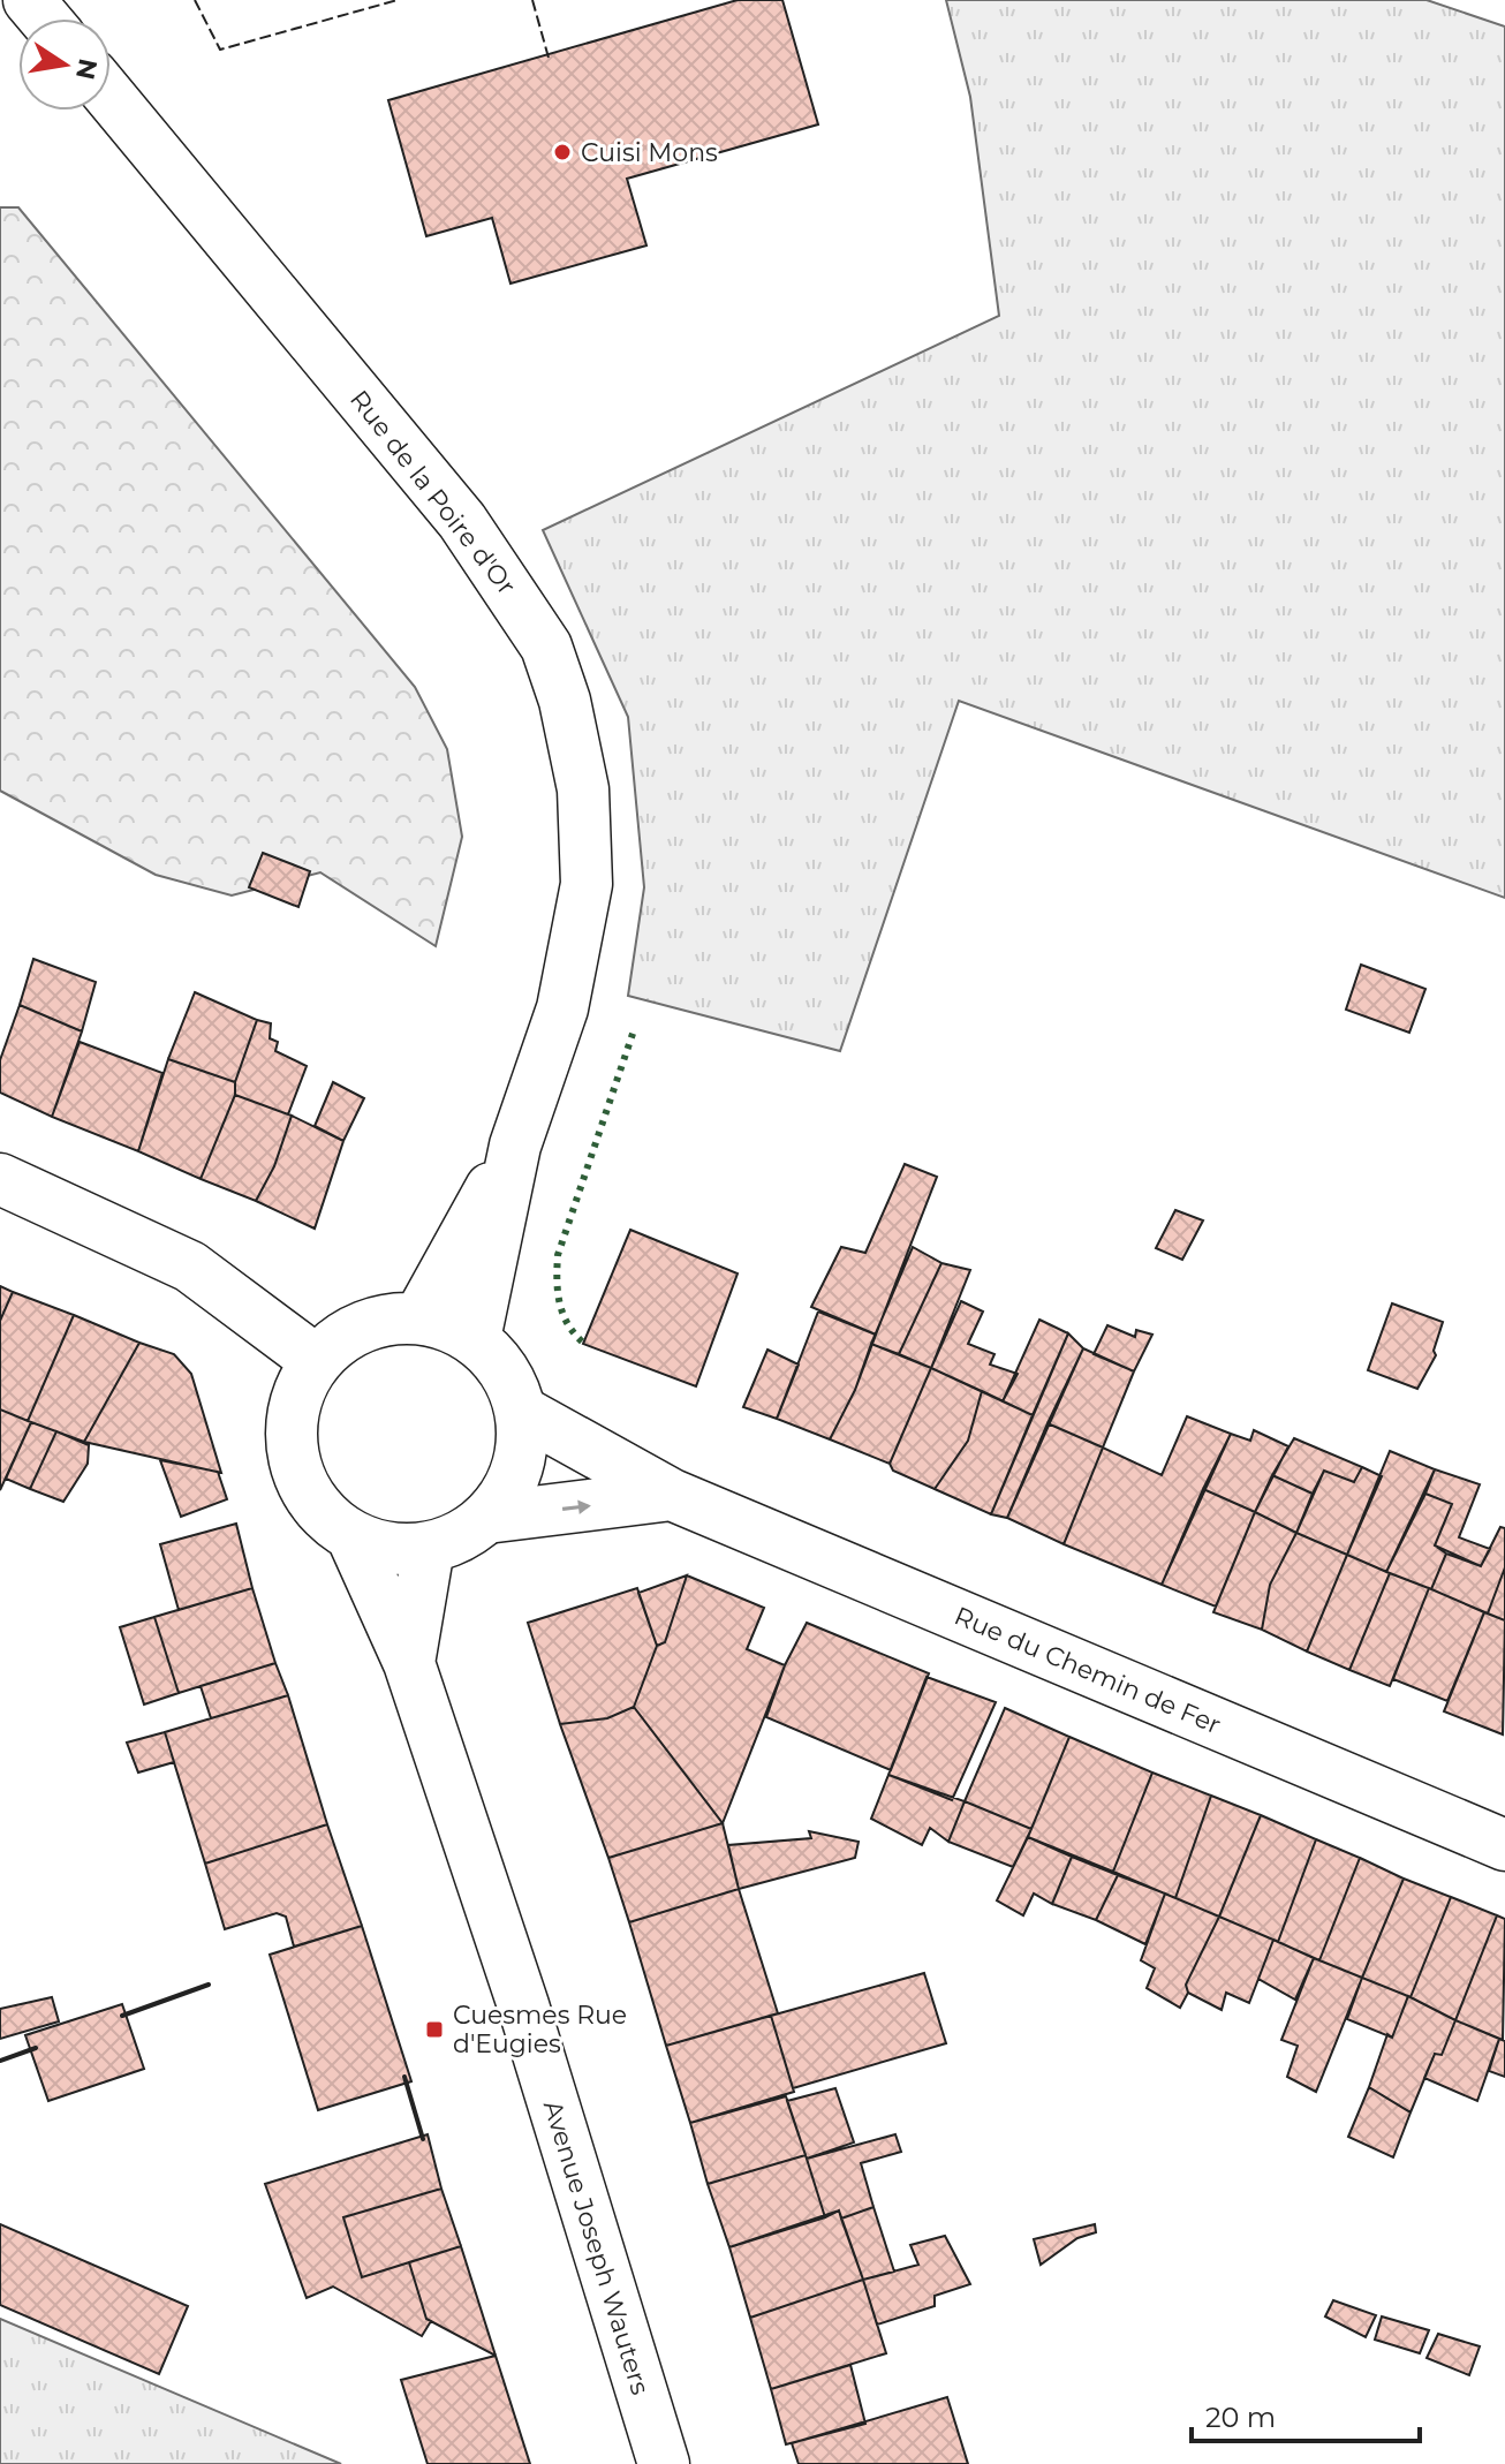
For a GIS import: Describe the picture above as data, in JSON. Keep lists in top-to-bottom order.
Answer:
{
  "streets": {
    "street": ["Rue de la Poire d'Or", "Rue du Chemin de Fer", "Avenue Joseph Wauters"]
  },
  "crossings": [
    ["Rue du Chemin de Fer", "Avenue Joseph Wauters"]
  ],
  "places": {
    "other": ["Cuisi Mons"],
    "transit": ["Cuesmes Rue d'Eugies"]
  },
  "scale_bar": "20 m",
  "north": "right"
}
